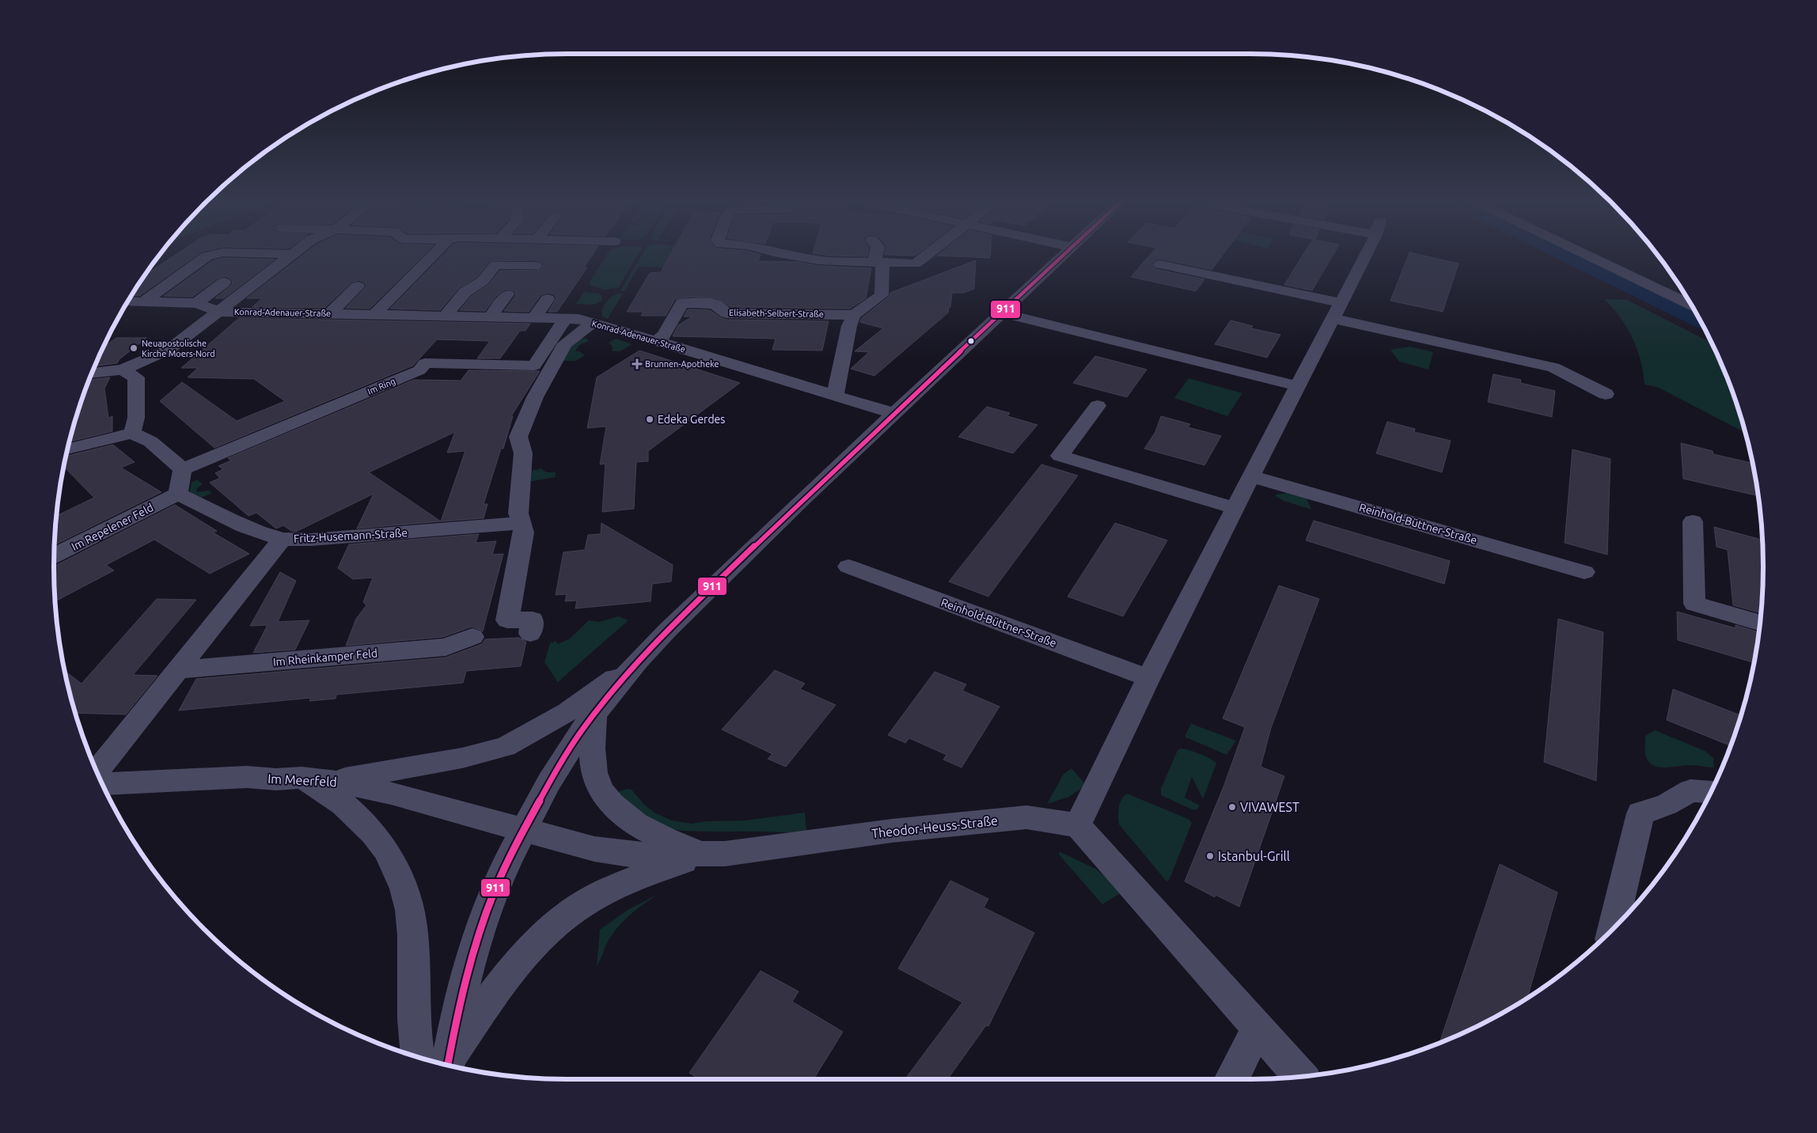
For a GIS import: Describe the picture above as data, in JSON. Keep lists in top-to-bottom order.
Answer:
{
  "streets": {
    "street": [
      "Konrad-Adenauer-Straße",
      "Elisabeth-Selbert-Straße",
      "Im Ring",
      "Reinhold-Büttner-Straße",
      "Im Repelener Feld",
      "Fritz-Husemann-Straße",
      "Im Rheinkamper Feld",
      "Im Meerfeld",
      "Theodor-Heuss-Straße"
    ]
  },
  "crossings": [
    ["Konrad-Adenauer-Straße", "Elisabeth-Selbert-Straße"],
    ["Konrad-Adenauer-Straße", "Im Ring"],
    ["Im Repelener Feld", "Fritz-Husemann-Straße"],
    ["Im Meerfeld", "Theodor-Heuss-Straße"]
  ],
  "places": {
    "other": [
      "Neuapostolische Kirche Moers-Nord",
      "Edeka Gerdes",
      "VIVAWEST",
      "Istanbul-Grill"
    ],
    "health": ["Brunnen-Apotheke"]
  },
  "lines": ["transit line 911"]
}
